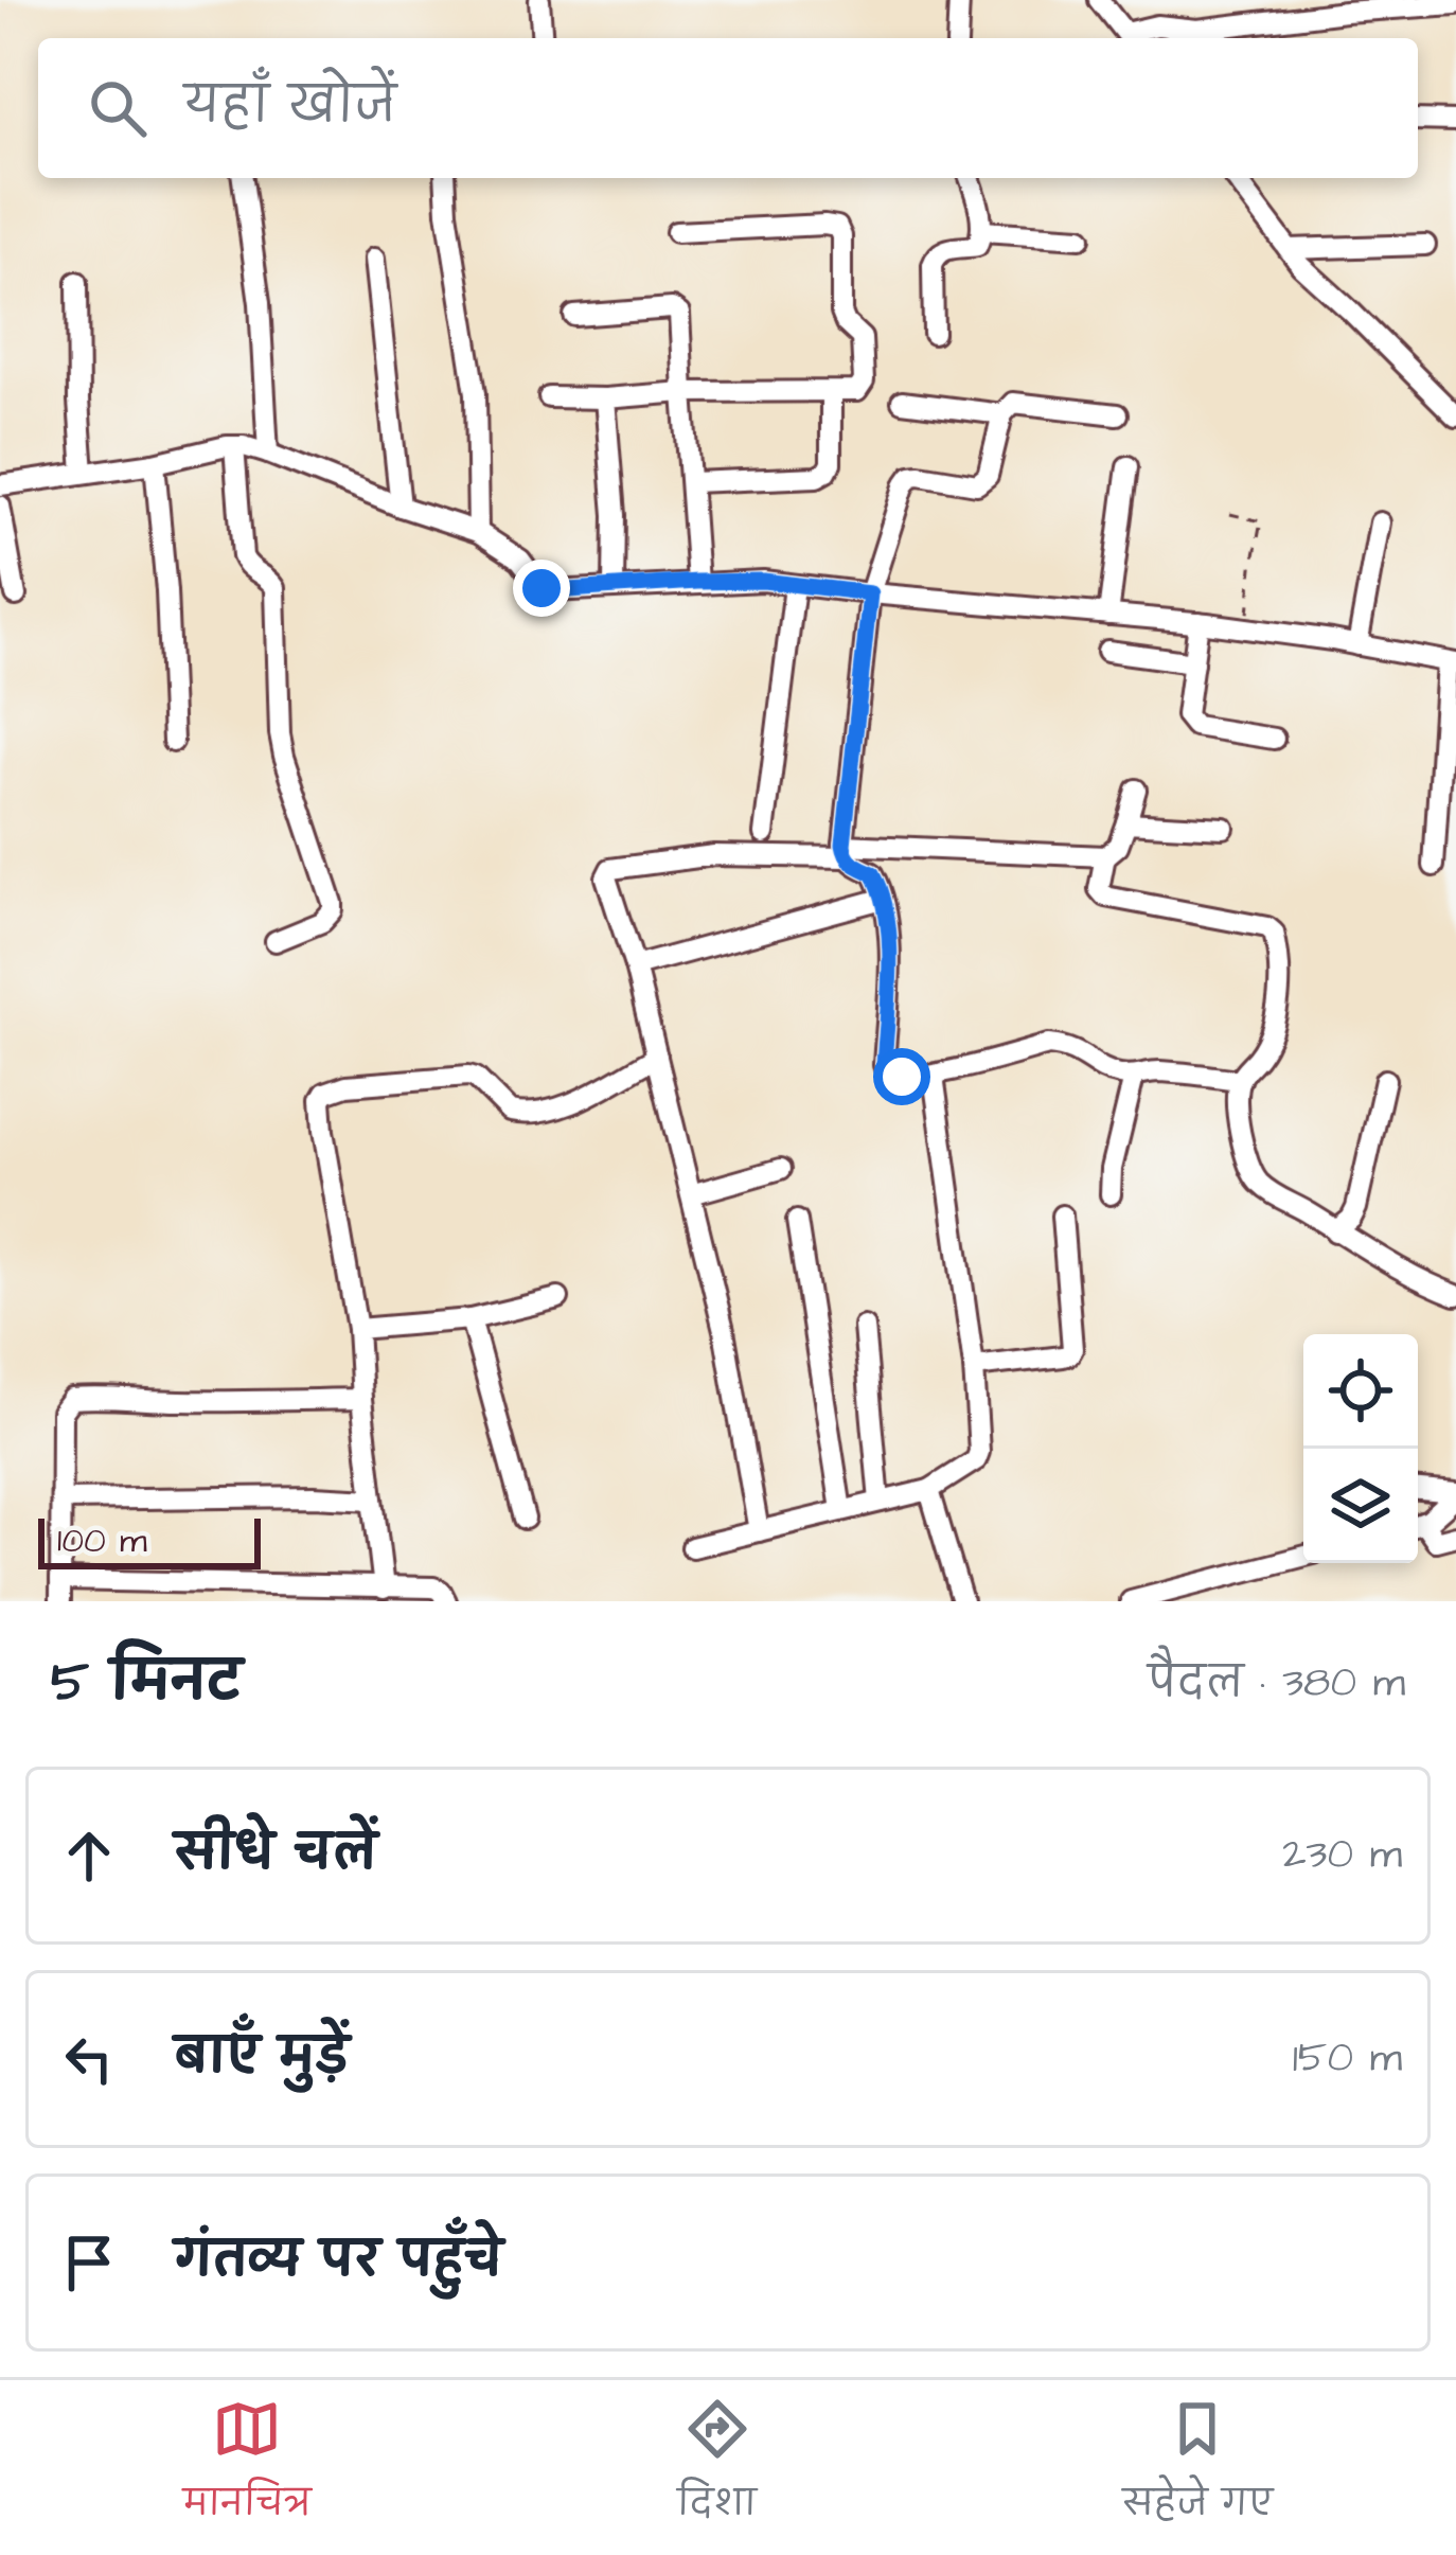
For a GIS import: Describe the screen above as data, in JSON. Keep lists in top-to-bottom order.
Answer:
{
  "scale_bar": "100 m",
  "page": {
    "search": "यहाँ खोजें",
    "scale": "100 m",
    "heading": ["5 मिनट", "पैदल · 380 m"],
    "list": [
      ["सीधे चलें", "230 m"],
      ["बाएँ मुड़ें", "150 m"],
      "गंतव्य पर पहुँचे"
    ],
    "nav": ["मानचित्र", "दिशा", "सहेजे गए"]
  }
}
